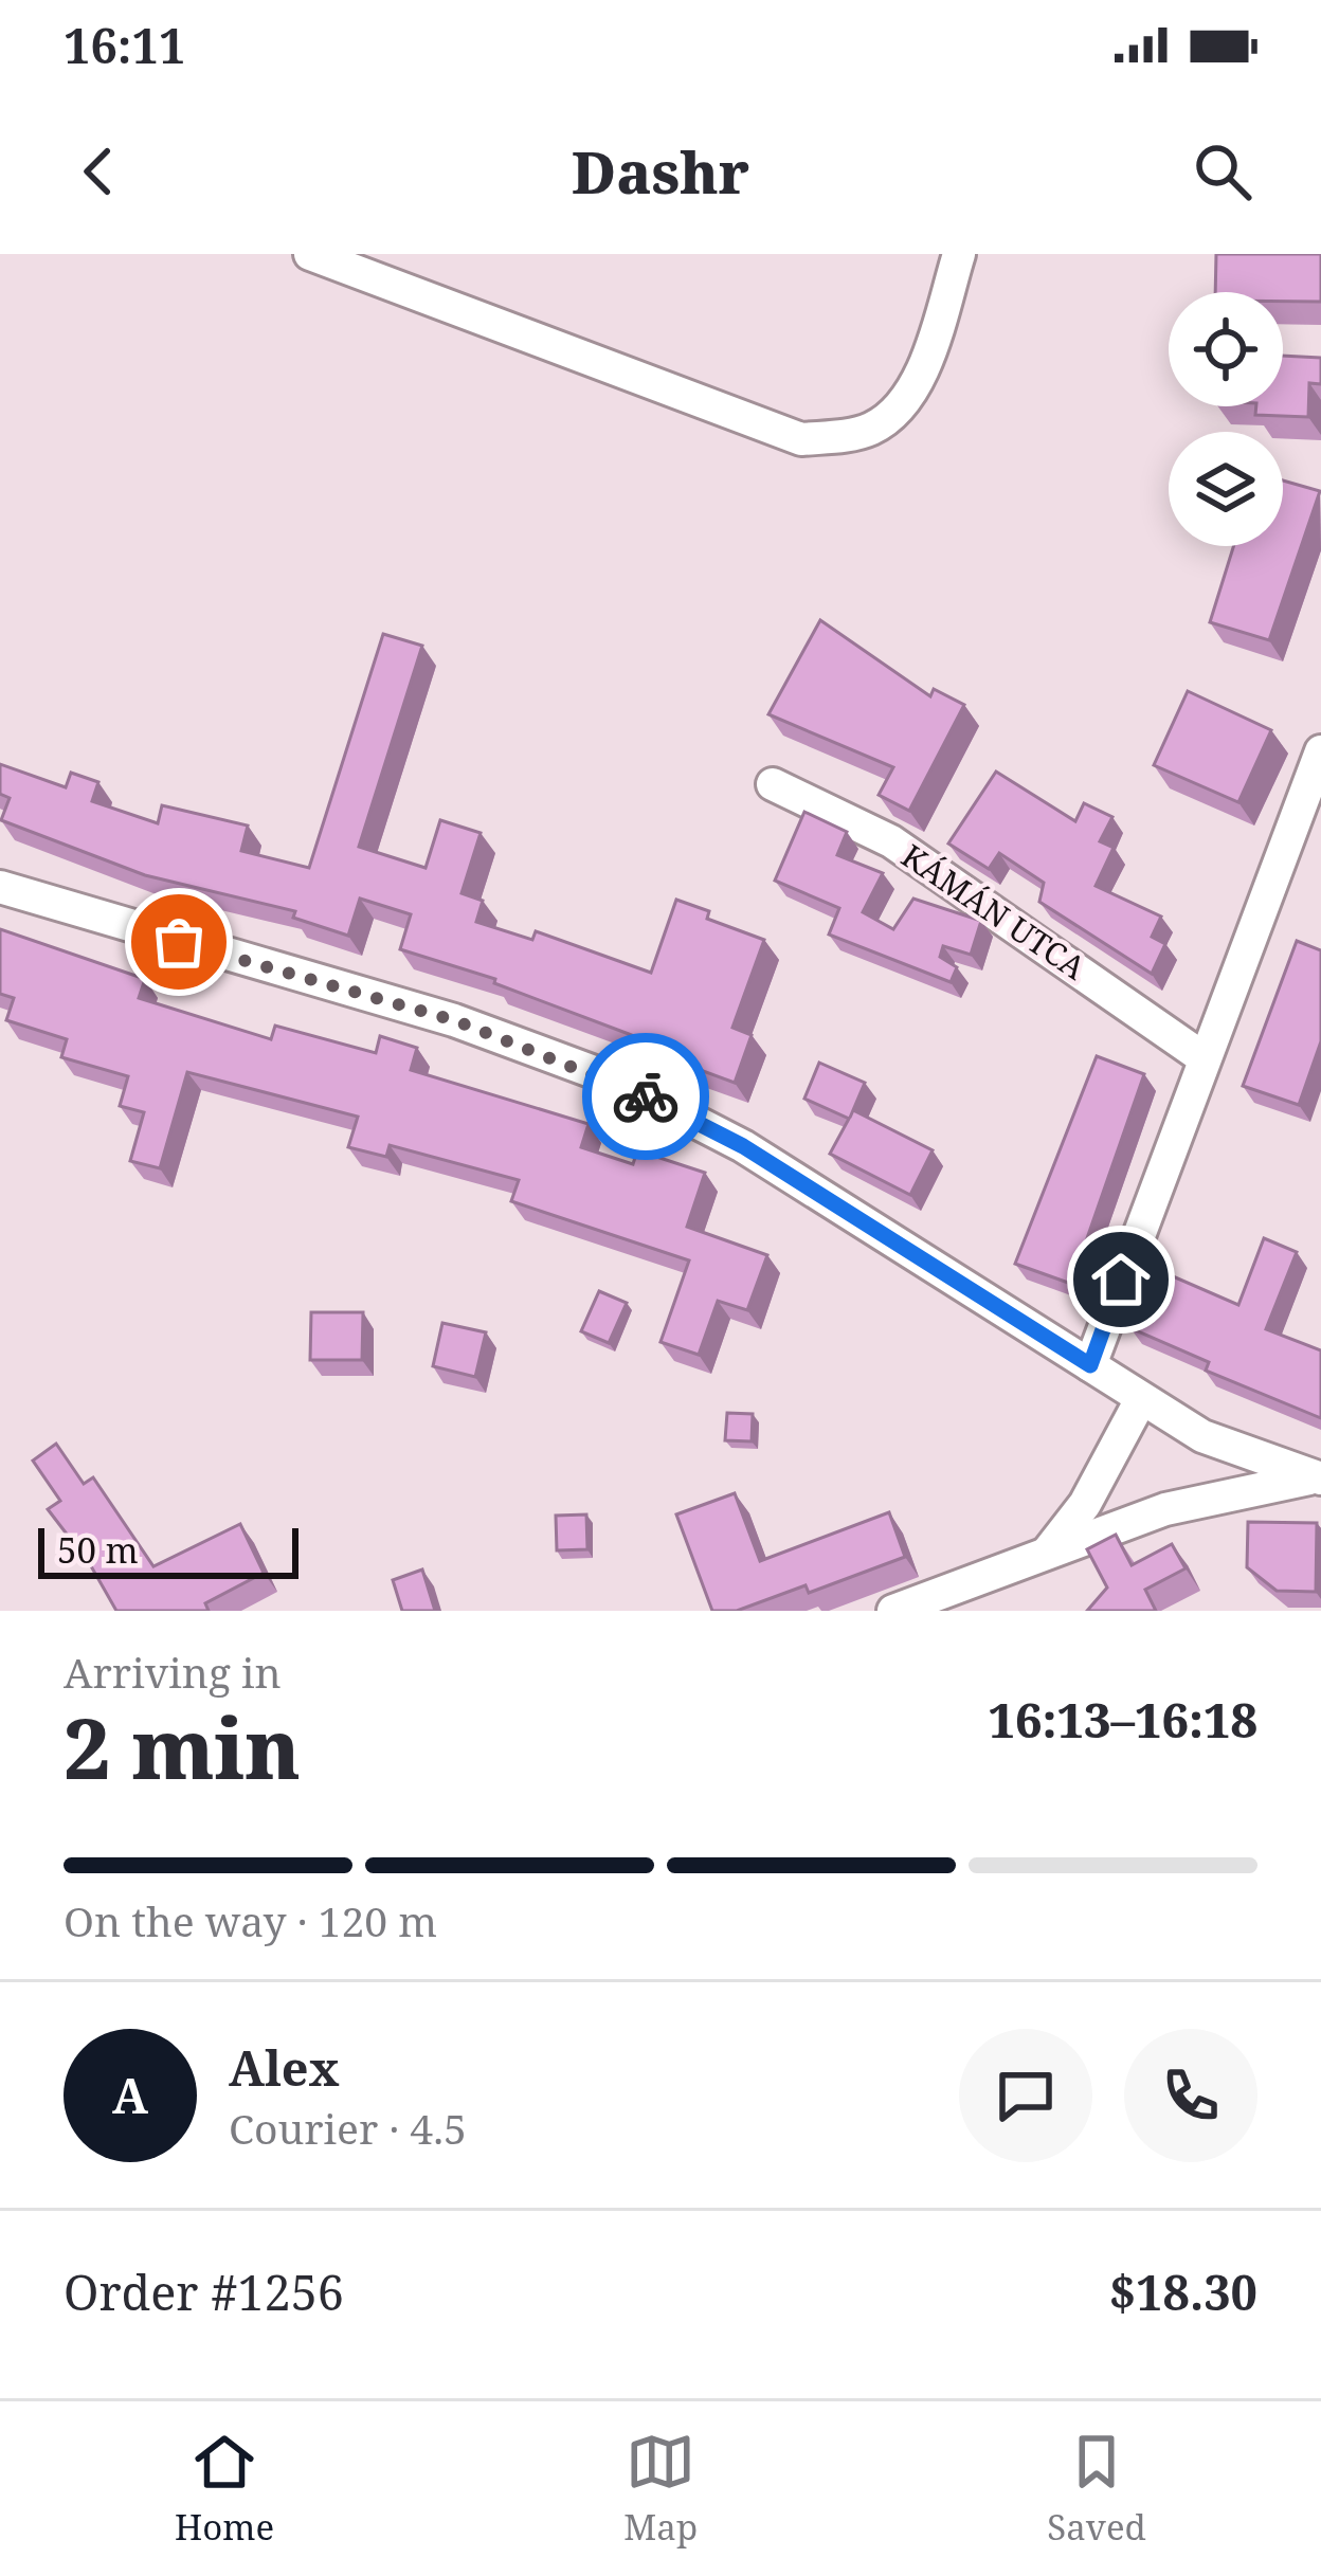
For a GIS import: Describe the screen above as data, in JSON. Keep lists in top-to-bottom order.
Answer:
{
  "streets": {
    "street": ["KÁMÁN UTCA"]
  },
  "scale_bar": "50 m",
  "page": {
    "status": "16:11",
    "header": "Dashr",
    "scale": "50 m",
    "heading": ["2 min", "Arriving in", "16:13–16:18"],
    "panel": [
      "Alex",
      "Courier · 4.5",
      "Order #1256",
      "$18.30"
    ],
    "bar": "On the way · 120 m",
    "round": "A",
    "tabs": ["Home", "Map", "Saved"]
  }
}
